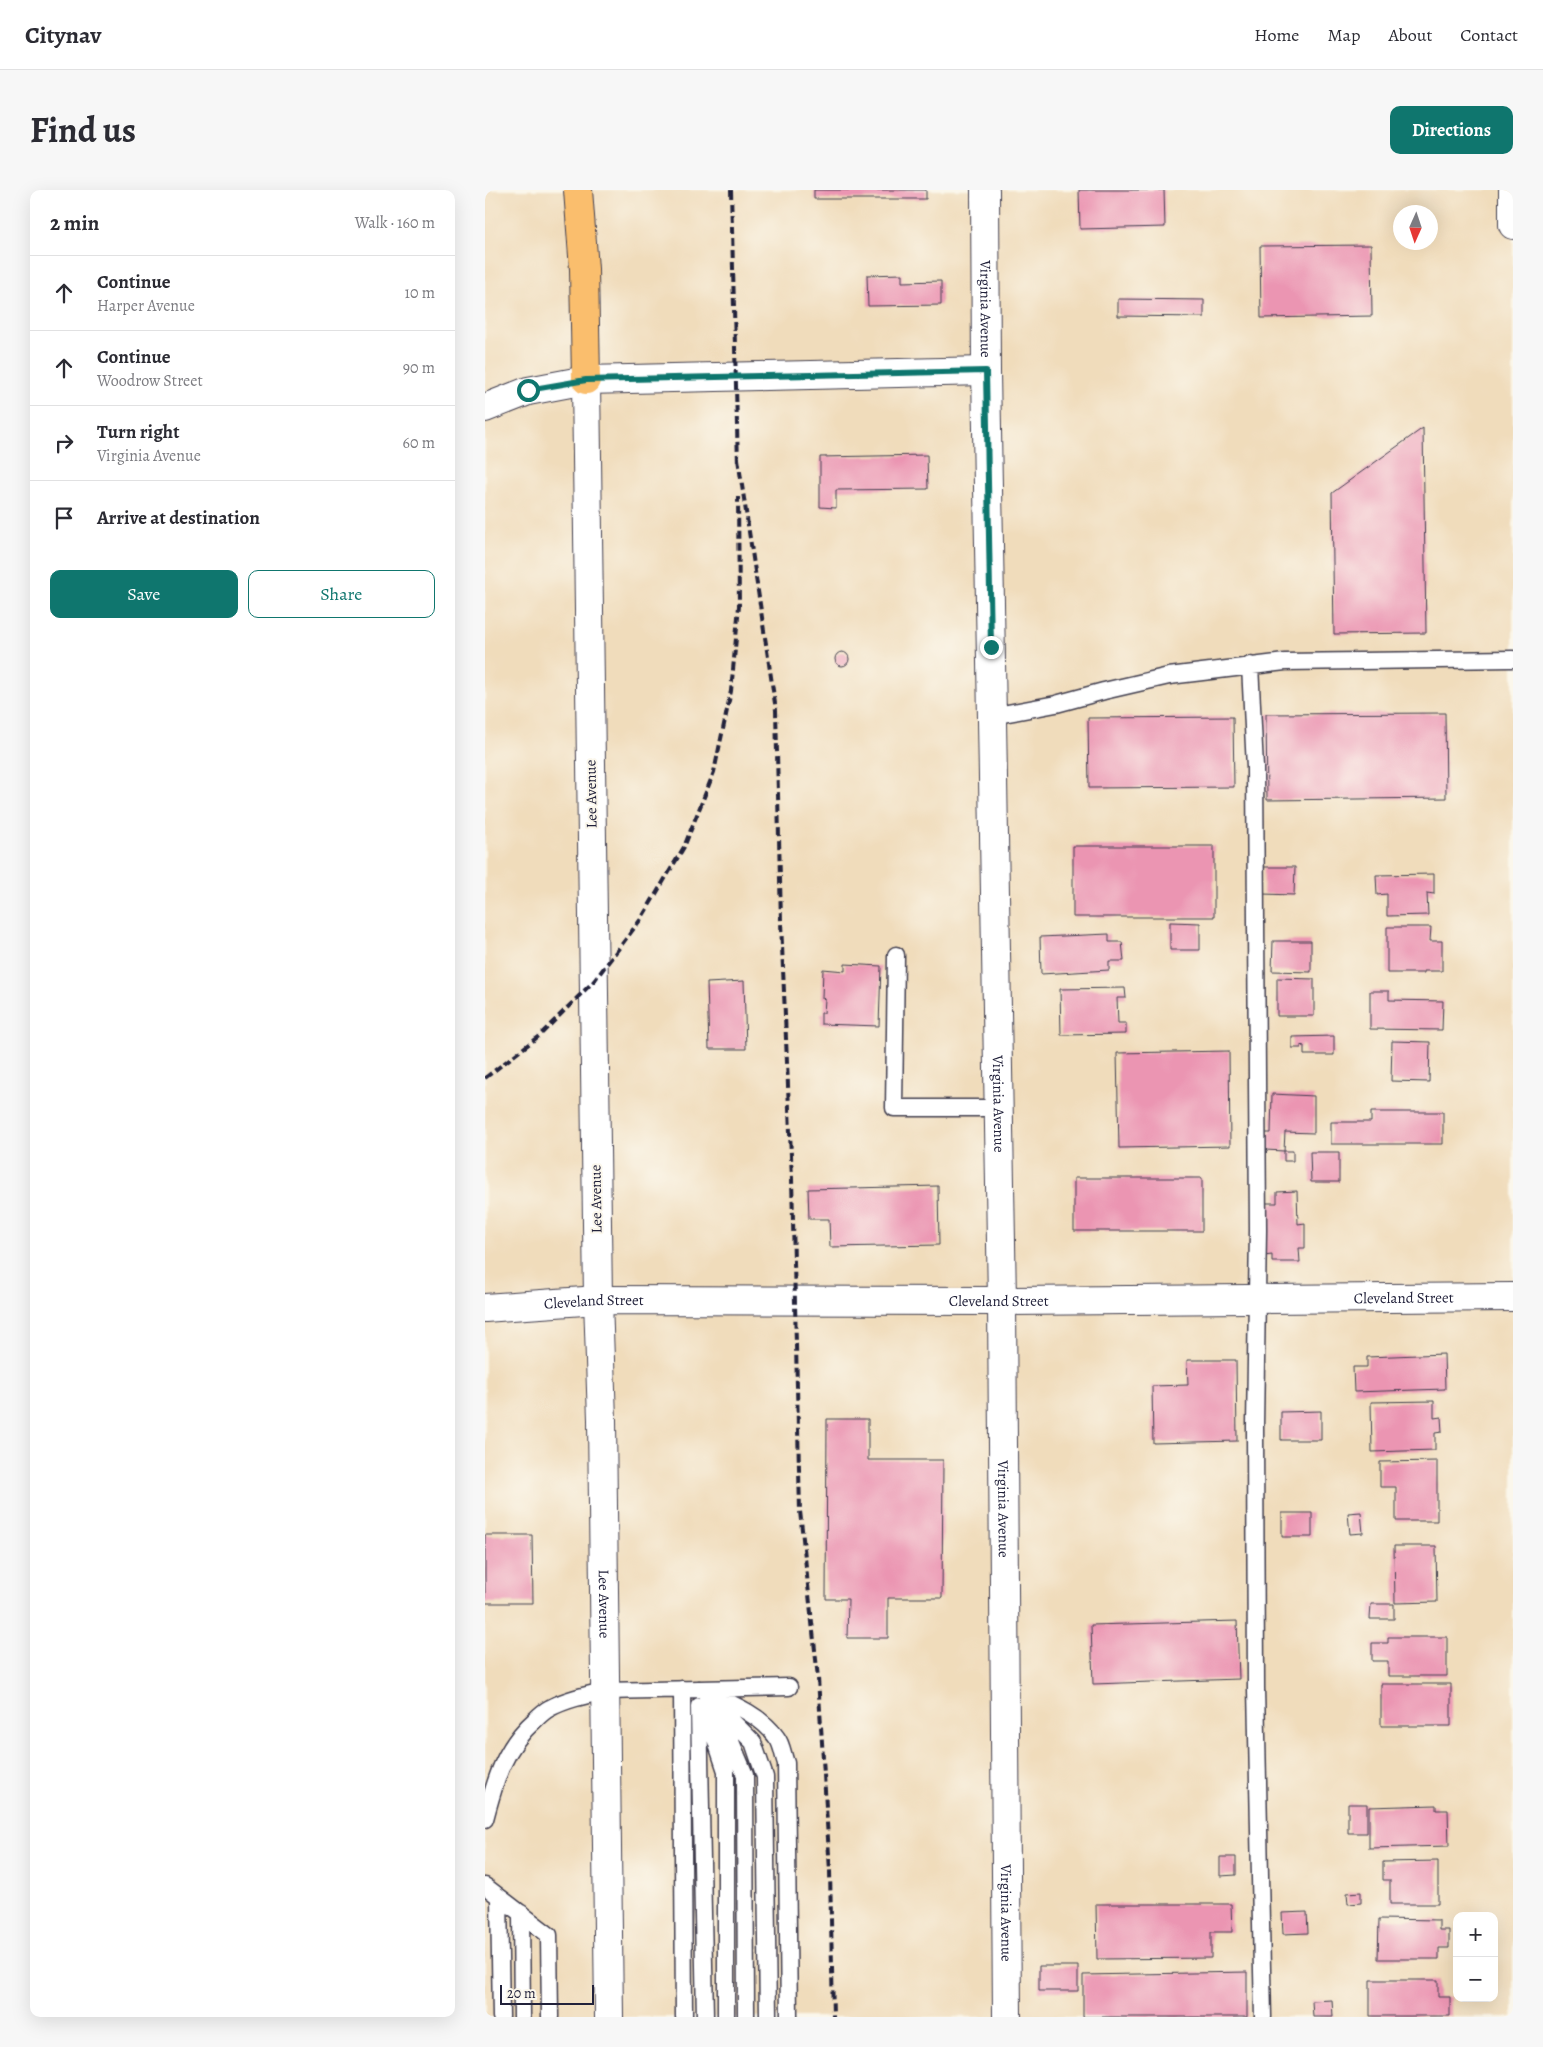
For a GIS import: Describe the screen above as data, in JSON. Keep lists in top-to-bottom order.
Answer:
{
  "streets": {
    "street": ["Virginia Avenue", "Lee Avenue", "Cleveland Street"]
  },
  "crossings": [
    ["Virginia Avenue", "Cleveland Street"],
    ["Lee Avenue", "Cleveland Street"]
  ],
  "scale_bar": "20 m",
  "north": "bottom",
  "page": {
    "header": "Citynav",
    "nav": [
      "Home",
      "Map",
      "About",
      "Contact"
    ],
    "title": "Find us",
    "buttons": [
      "Directions",
      ["Save", "Share"]
    ],
    "heading": ["2 min", "Walk · 160 m"],
    "list": [
      ["Continue", "Harper Avenue", "10 m"],
      ["Continue", "Woodrow Street", "90 m"],
      ["Turn right", "Virginia Avenue", "60 m"],
      "Arrive at destination"
    ],
    "map_buttons": ["+", "−"],
    "scale": "20 m"
  }
}
